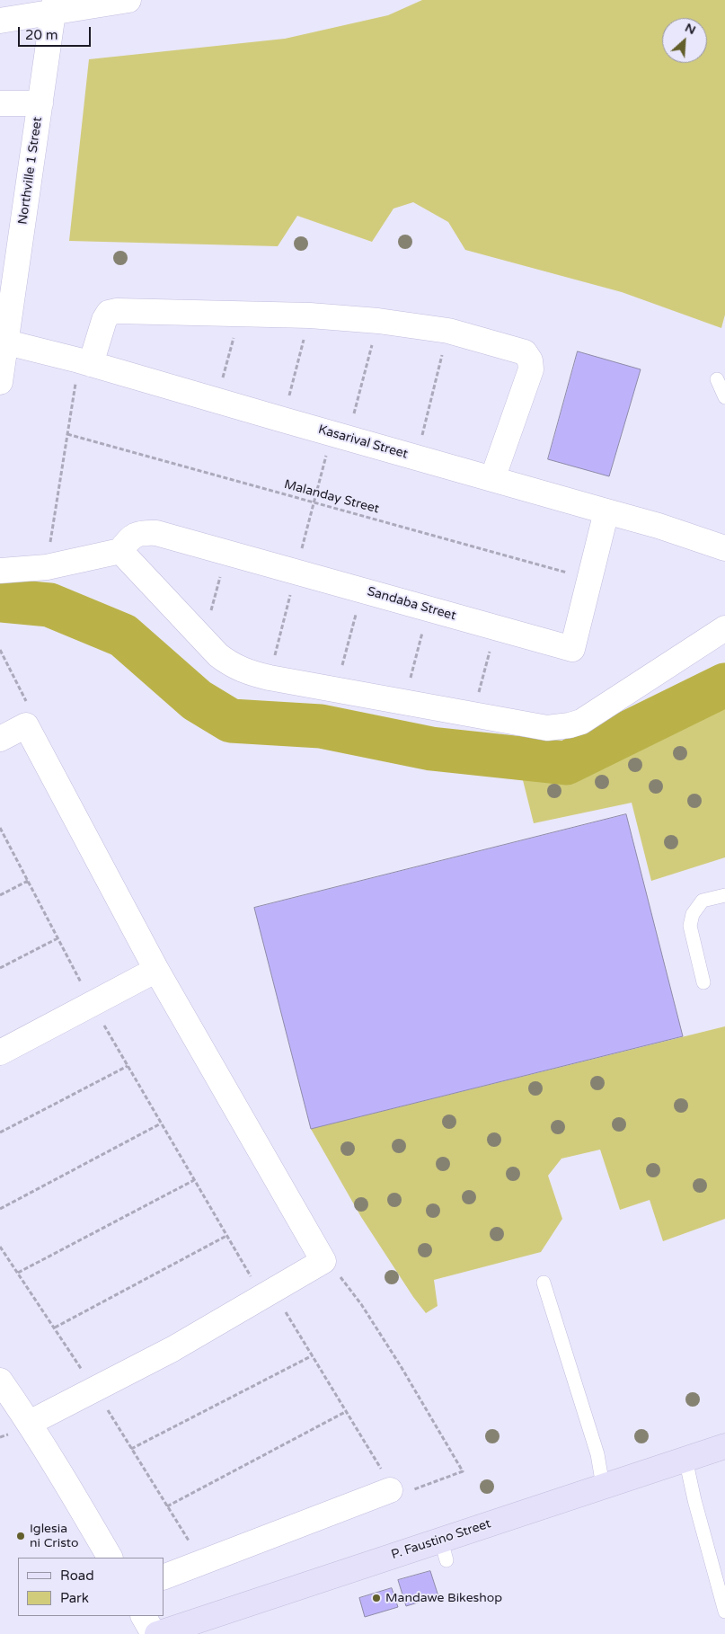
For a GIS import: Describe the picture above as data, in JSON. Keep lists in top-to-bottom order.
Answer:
{
  "streets": {
    "main road": ["P. Faustino Street"],
    "street": ["Northville 1 Street", "Kasarival Street", "Sandaba Street"],
    "path": ["Malanday Street"]
  },
  "crossings": [
    ["Northville 1 Street", "Kasarival Street"],
    ["Kasarival Street", "Sandaba Street"],
    ["Malanday Street", "Sandaba Street"]
  ],
  "places": ["Iglesia ni Cristo", "Mandawe Bikeshop"],
  "legend": ["Road", "Park"],
  "scale_bar": "20 m",
  "north": "top right"
}
